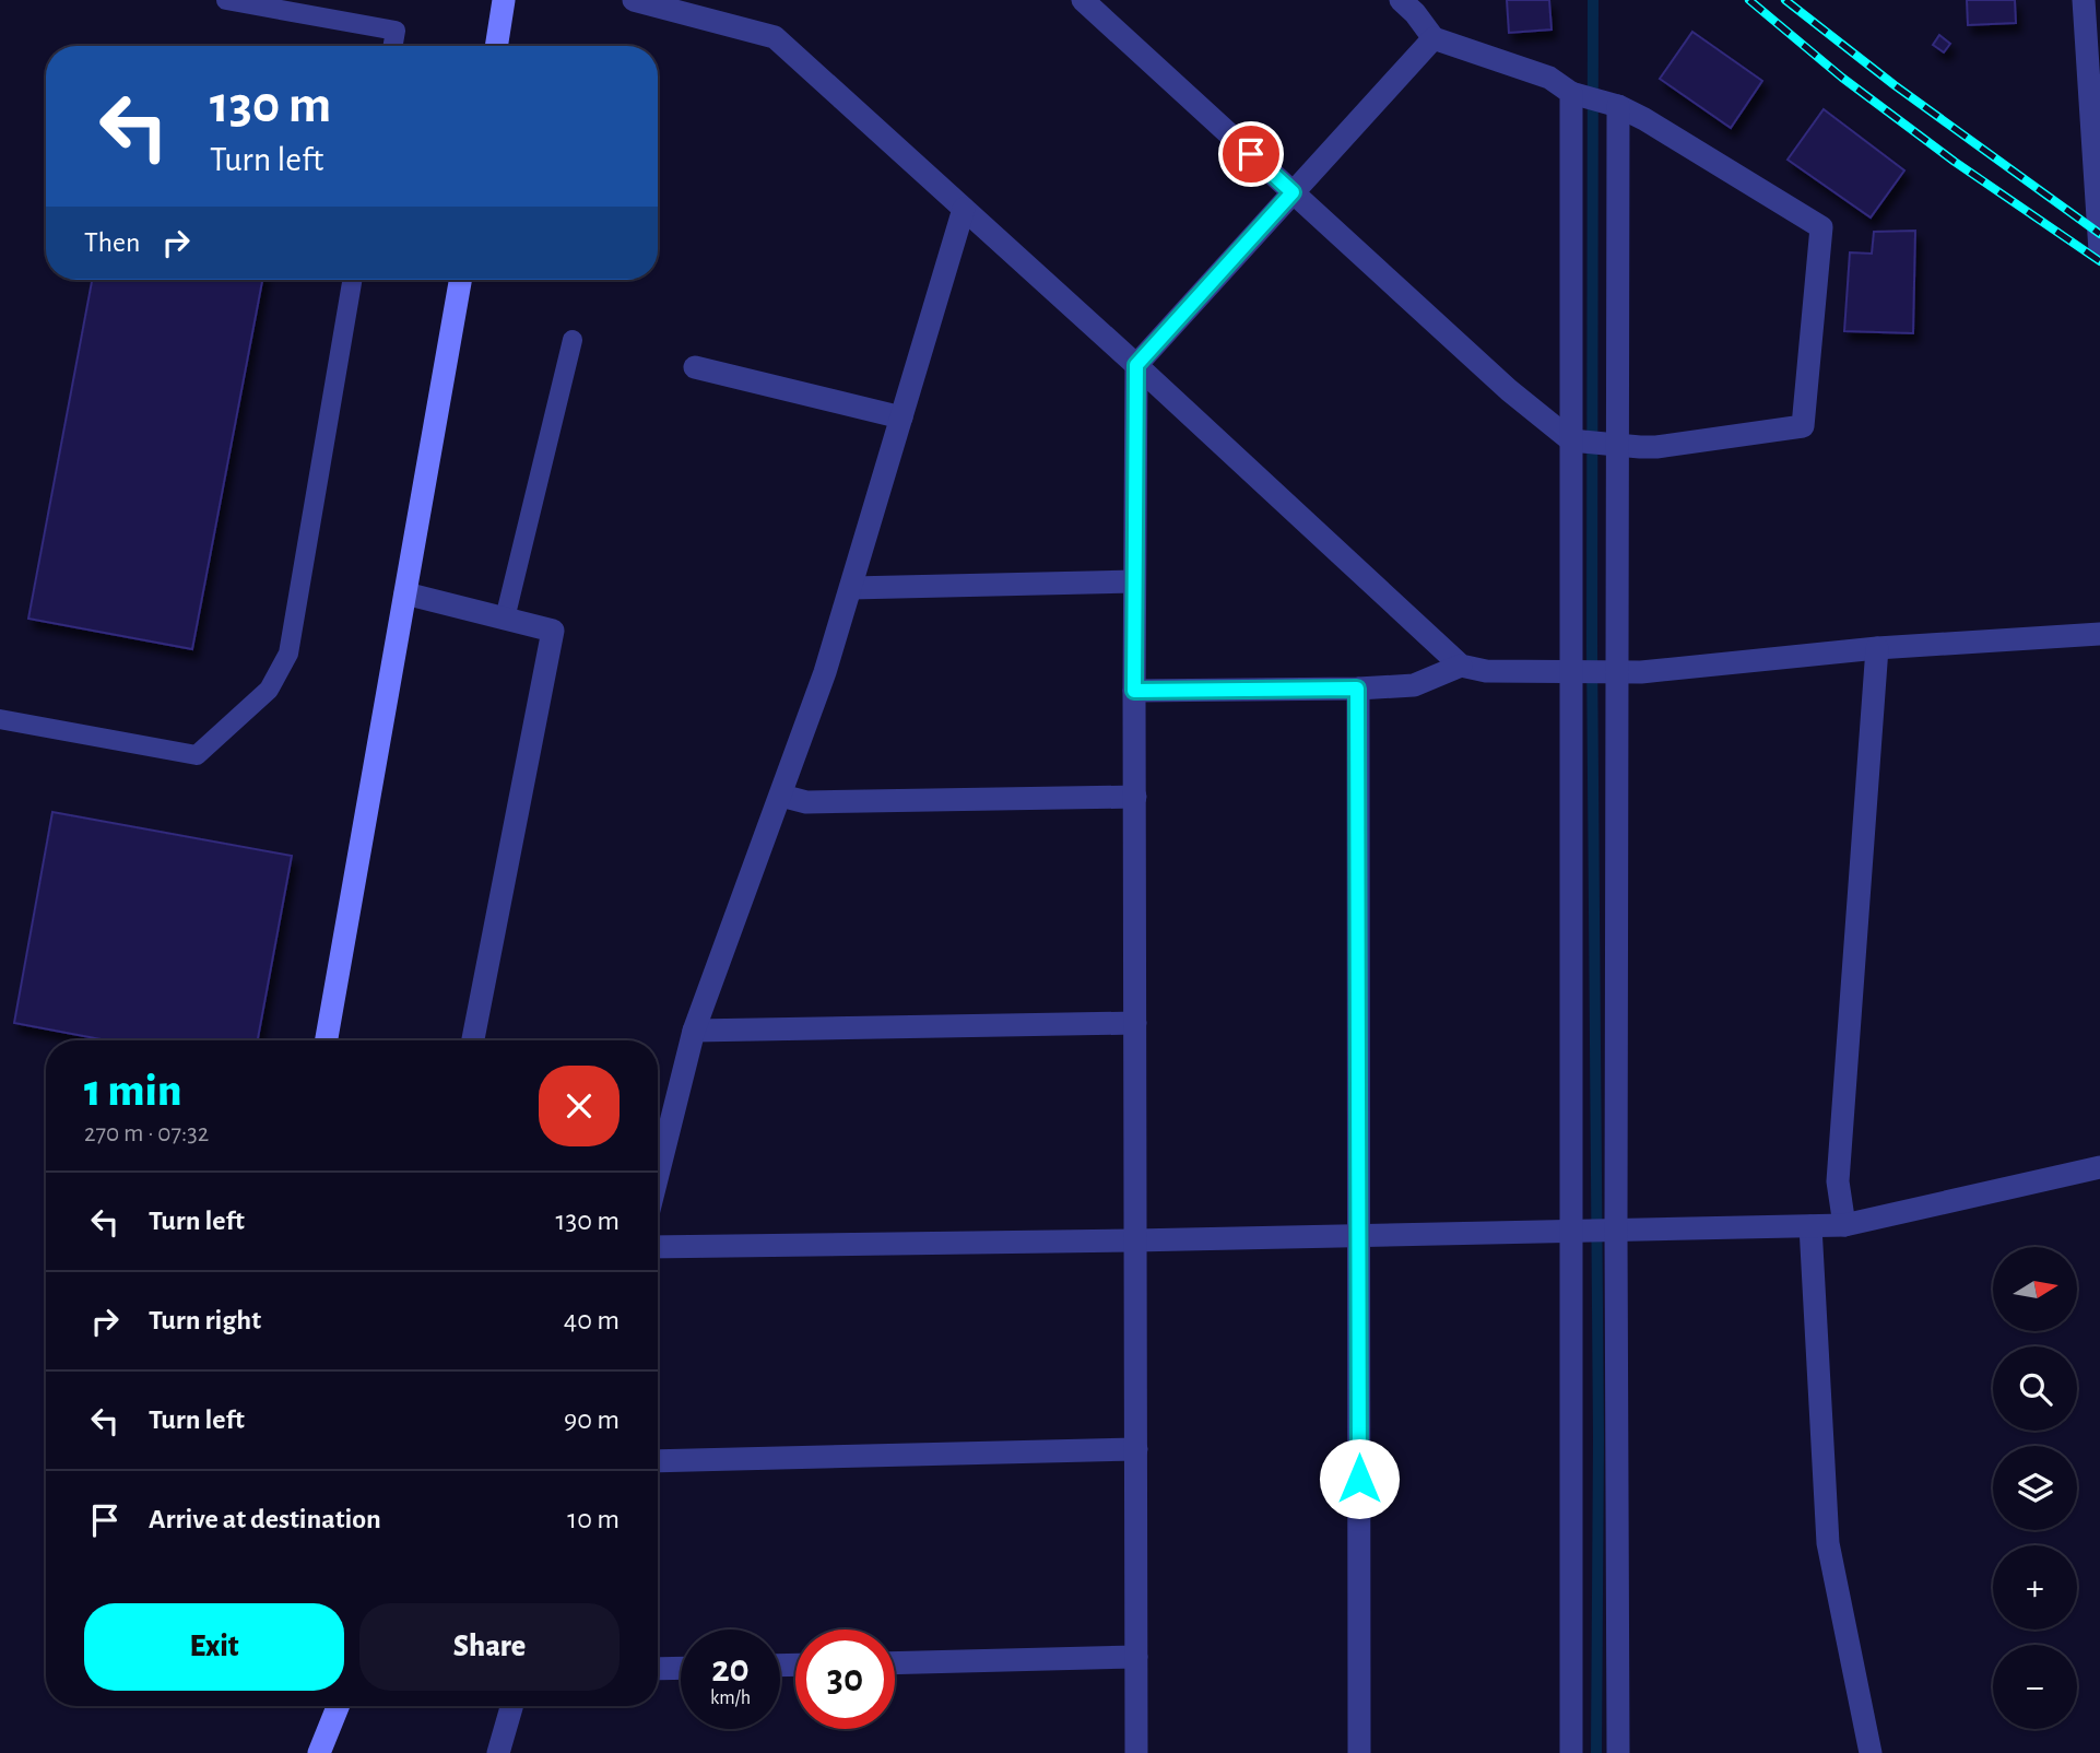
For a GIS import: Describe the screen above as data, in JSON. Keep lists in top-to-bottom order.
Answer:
{
  "north": "right",
  "page": {
    "turn": ["130 m", "Turn left"],
    "then": "Then",
    "heading": ["1 min", "270 m · 07:32"],
    "list": [
      {
        "name": "Turn left",
        "value": "130 m"
      },
      {
        "name": "Turn right",
        "value": "40 m"
      },
      {
        "name": "Turn left",
        "value": "90 m"
      },
      {
        "name": "Arrive at destination",
        "value": "10 m"
      }
    ],
    "map_buttons": ["+", "−"],
    "buttons": ["Exit", "Share"],
    "speed": "20 km/h",
    "limit": "30"
  }
}
